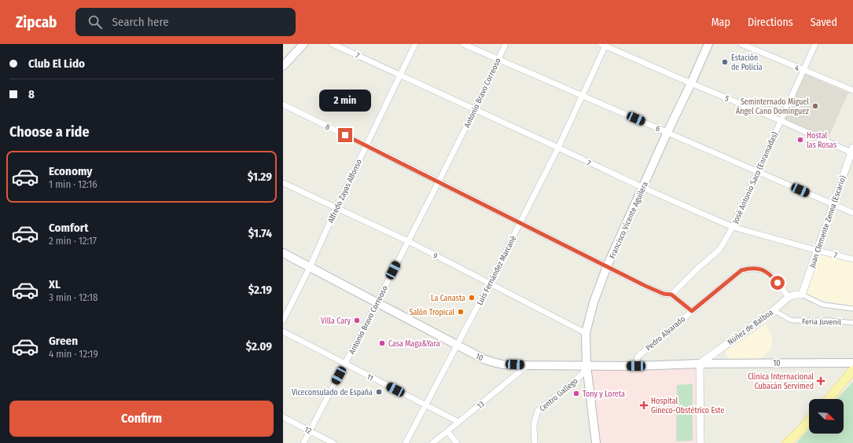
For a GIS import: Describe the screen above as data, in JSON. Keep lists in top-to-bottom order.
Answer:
{
  "streets": {
    "main road": ["Francisco Vicente Aguilera", "10"],
    "street": [
      "7",
      "4",
      "Antonio Bravo Correoso",
      "5",
      "8",
      "6",
      "José Antonio Saco (Enramadas)",
      "Alfredo Zayas Alfonso",
      "Juan Clemente Zenea (Escario)",
      "9",
      "Luis Fernández Marcané",
      "Feria Juvenil",
      "Núñez de Balboa",
      "Pedro Alvarado",
      "11",
      "Centro Gallego",
      "13",
      "12"
    ]
  },
  "crossings": [
    ["7", "Antonio Bravo Correoso"],
    ["7", "José Antonio Saco (Enramadas)"],
    ["7", "Alfredo Zayas Alfonso"],
    ["7", "Francisco Vicente Aguilera"],
    ["7", "Juan Clemente Zenea (Escario)"],
    ["7", "Luis Fernández Marcané"],
    ["4", "José Antonio Saco (Enramadas)"],
    ["Antonio Bravo Correoso", "8"],
    ["Antonio Bravo Correoso", "6"],
    ["Antonio Bravo Correoso", "9"],
    ["Antonio Bravo Correoso", "10"],
    ["Antonio Bravo Correoso", "11"],
    ["Antonio Bravo Correoso", "12"],
    ["5", "José Antonio Saco (Enramadas)"],
    ["5", "Francisco Vicente Aguilera"],
    ["5", "Juan Clemente Zenea (Escario)"],
    ["5", "Luis Fernández Marcané"],
    ["8", "José Antonio Saco (Enramadas)"],
    ["8", "Alfredo Zayas Alfonso"],
    ["8", "Francisco Vicente Aguilera"],
    ["8", "Luis Fernández Marcané"],
    ["8", "Pedro Alvarado"],
    ["6", "José Antonio Saco (Enramadas)"],
    ["6", "Francisco Vicente Aguilera"],
    ["6", "Juan Clemente Zenea (Escario)"],
    ["6", "Luis Fernández Marcané"],
    ["Alfredo Zayas Alfonso", "9"],
    ["Alfredo Zayas Alfonso", "10"],
    ["Francisco Vicente Aguilera", "9"],
    ["Francisco Vicente Aguilera", "10"],
    ["Francisco Vicente Aguilera", "Centro Gallego"],
    ["Juan Clemente Zenea (Escario)", "Feria Juvenil"],
    ["9", "Luis Fernández Marcané"],
    ["Luis Fernández Marcané", "10"],
    ["Luis Fernández Marcané", "11"],
    ["Feria Juvenil", "Núñez de Balboa"],
    ["Núñez de Balboa", "Pedro Alvarado"],
    ["Núñez de Balboa", "10"],
    ["Pedro Alvarado", "10"],
    ["10", "Centro Gallego"],
    ["10", "13"],
    ["11", "13"]
  ],
  "places": {
    "other": [
      "Estación de Policía",
      "Seminternado Miguel Ángel Cano Domínguez",
      "Hostal las Rosas",
      "La Canasta",
      "Salón Tropical",
      "Villa Cary",
      "Casa Maga&Yara",
      "Viceconsulado de España",
      "Tony y Loreta"
    ],
    "health": ["Clínica Internacional Cubacán Servimed", "Hospital Gineco-Obstétrico Este"]
  },
  "north": "bottom right",
  "page": {
    "header": "Zipcab",
    "search": "Search here",
    "nav": ["Map", "Directions", "Saved"],
    "banner": ["Club El Lido", "8"],
    "bubble": "2 min",
    "heading": "Choose a ride",
    "list": [
      {
        "name": "Economy",
        "note": "1 min · 12:16",
        "value": "$1.29"
      },
      {
        "name": "Comfort",
        "note": "2 min · 12:17",
        "value": "$1.74"
      },
      {
        "name": "XL",
        "note": "3 min · 12:18",
        "value": "$2.19"
      },
      {
        "name": "Green",
        "note": "4 min · 12:19",
        "value": "$2.09"
      }
    ],
    "buttons": "Confirm"
  }
}
